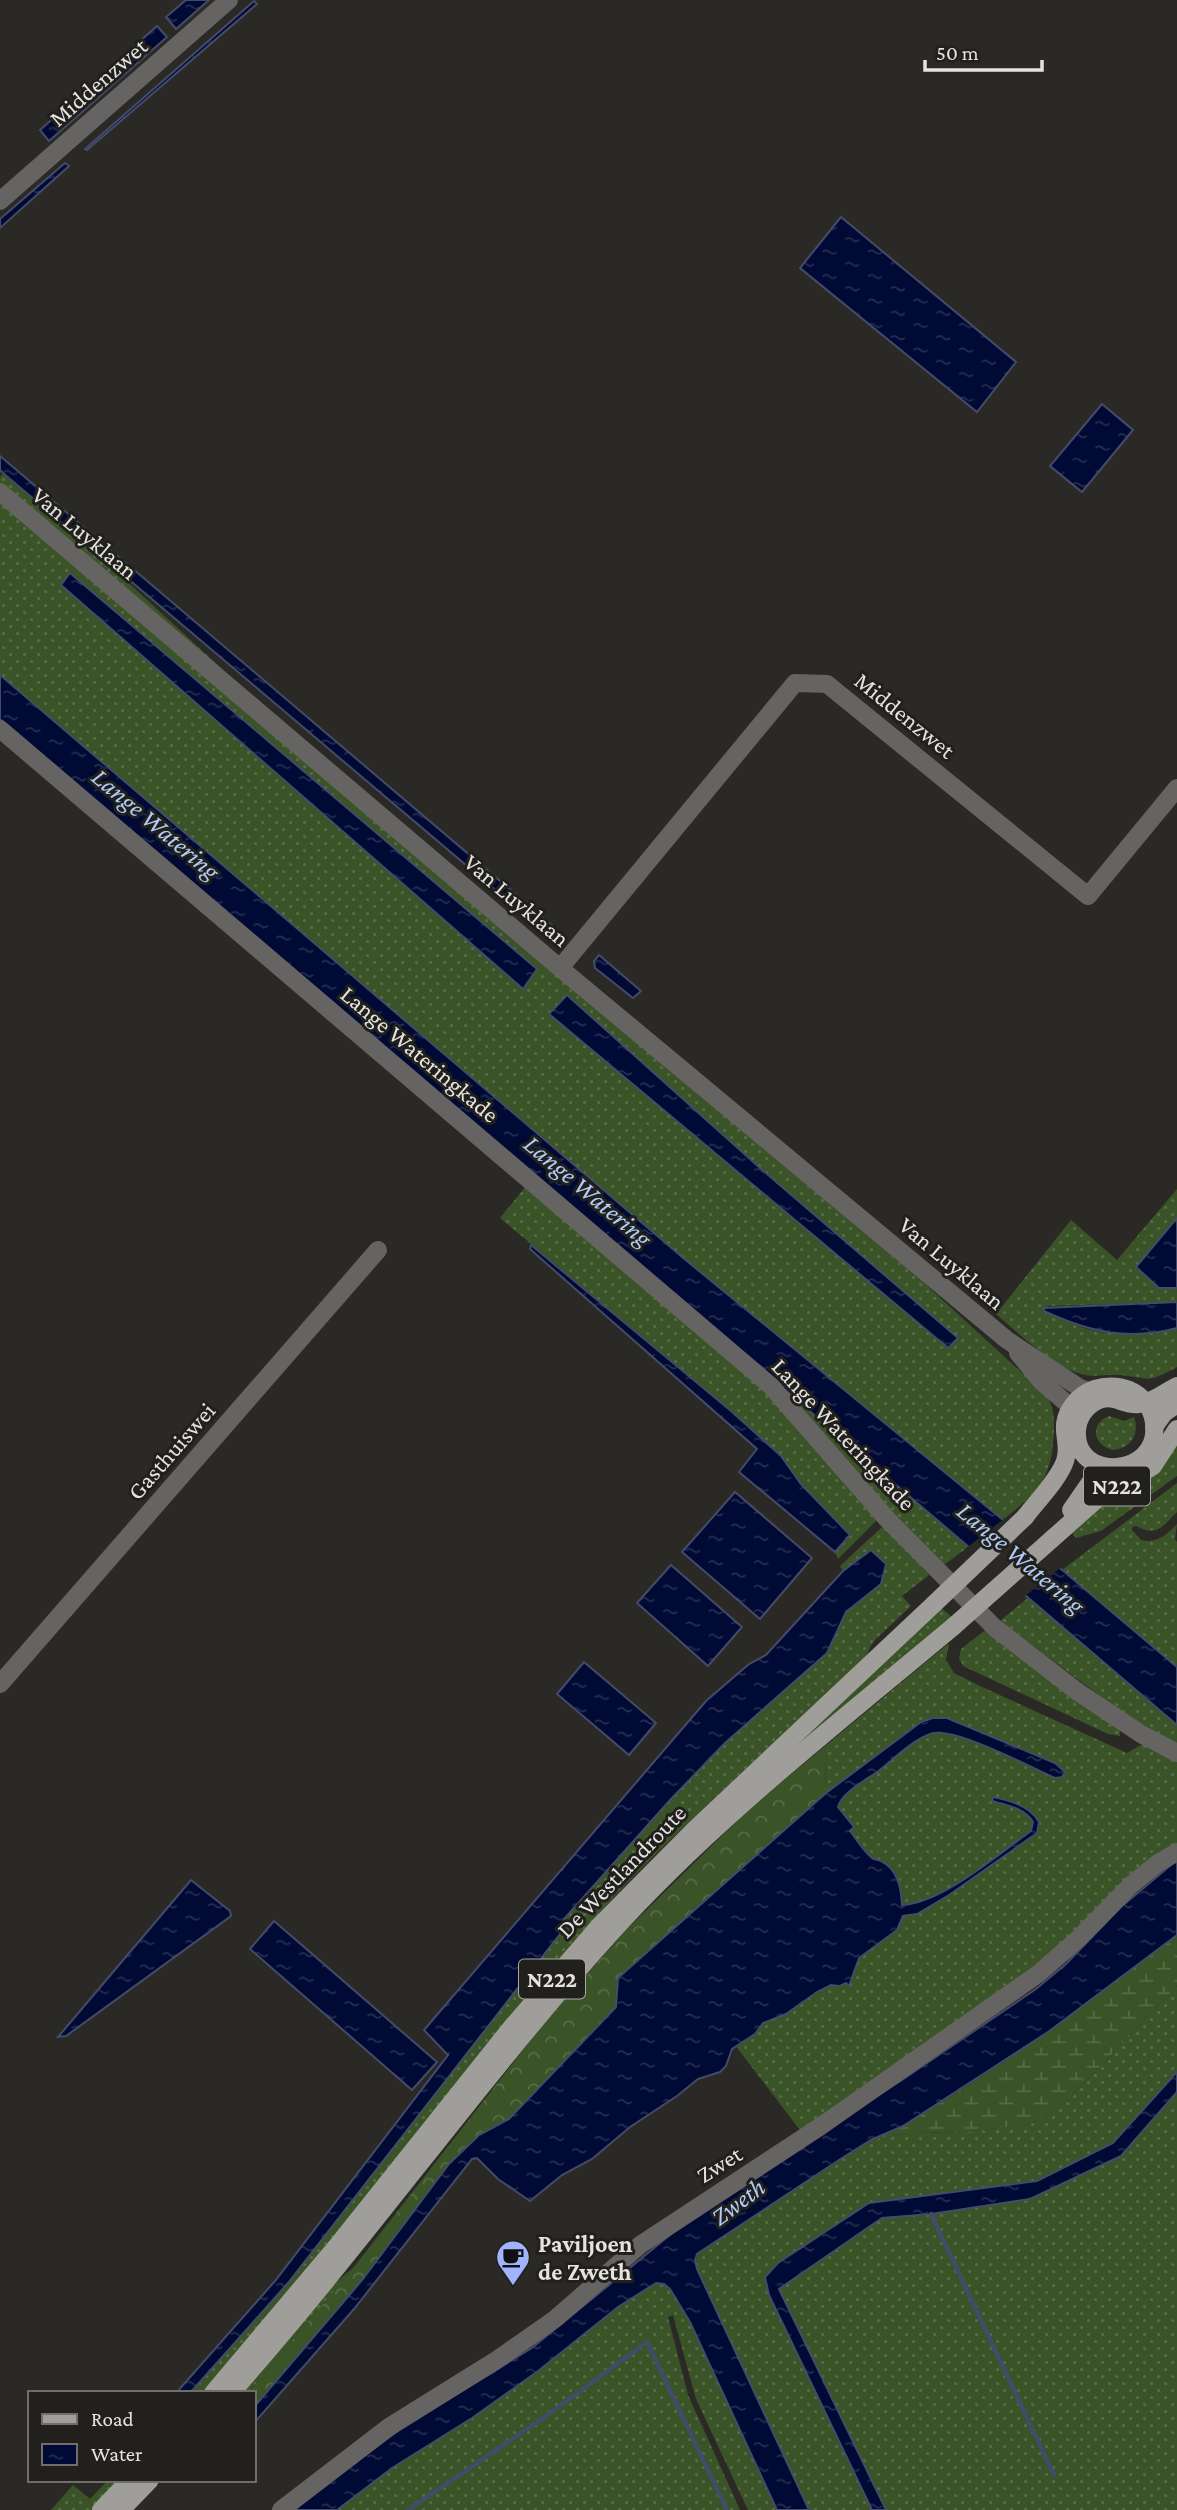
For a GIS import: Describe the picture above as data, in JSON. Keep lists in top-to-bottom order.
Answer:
{
  "streets": {
    "main road": ["N222", "De Westlandroute"],
    "street": [
      "Middenzwet",
      "Van Luyklaan",
      "Lange Wateringkade",
      "Gasthuiswei",
      "Zwet"
    ]
  },
  "crossings": [
    ["Middenzwet", "Van Luyklaan"],
    ["Van Luyklaan", "N222"],
    ["Van Luyklaan", "De Westlandroute"],
    ["N222", "De Westlandroute"]
  ],
  "water": ["Lange Watering", "Zweth"],
  "places": {
    "cafe": ["Paviljoen de Zweth"]
  },
  "legend": ["Road", "Water"],
  "scale_bar": "50 m"
}
